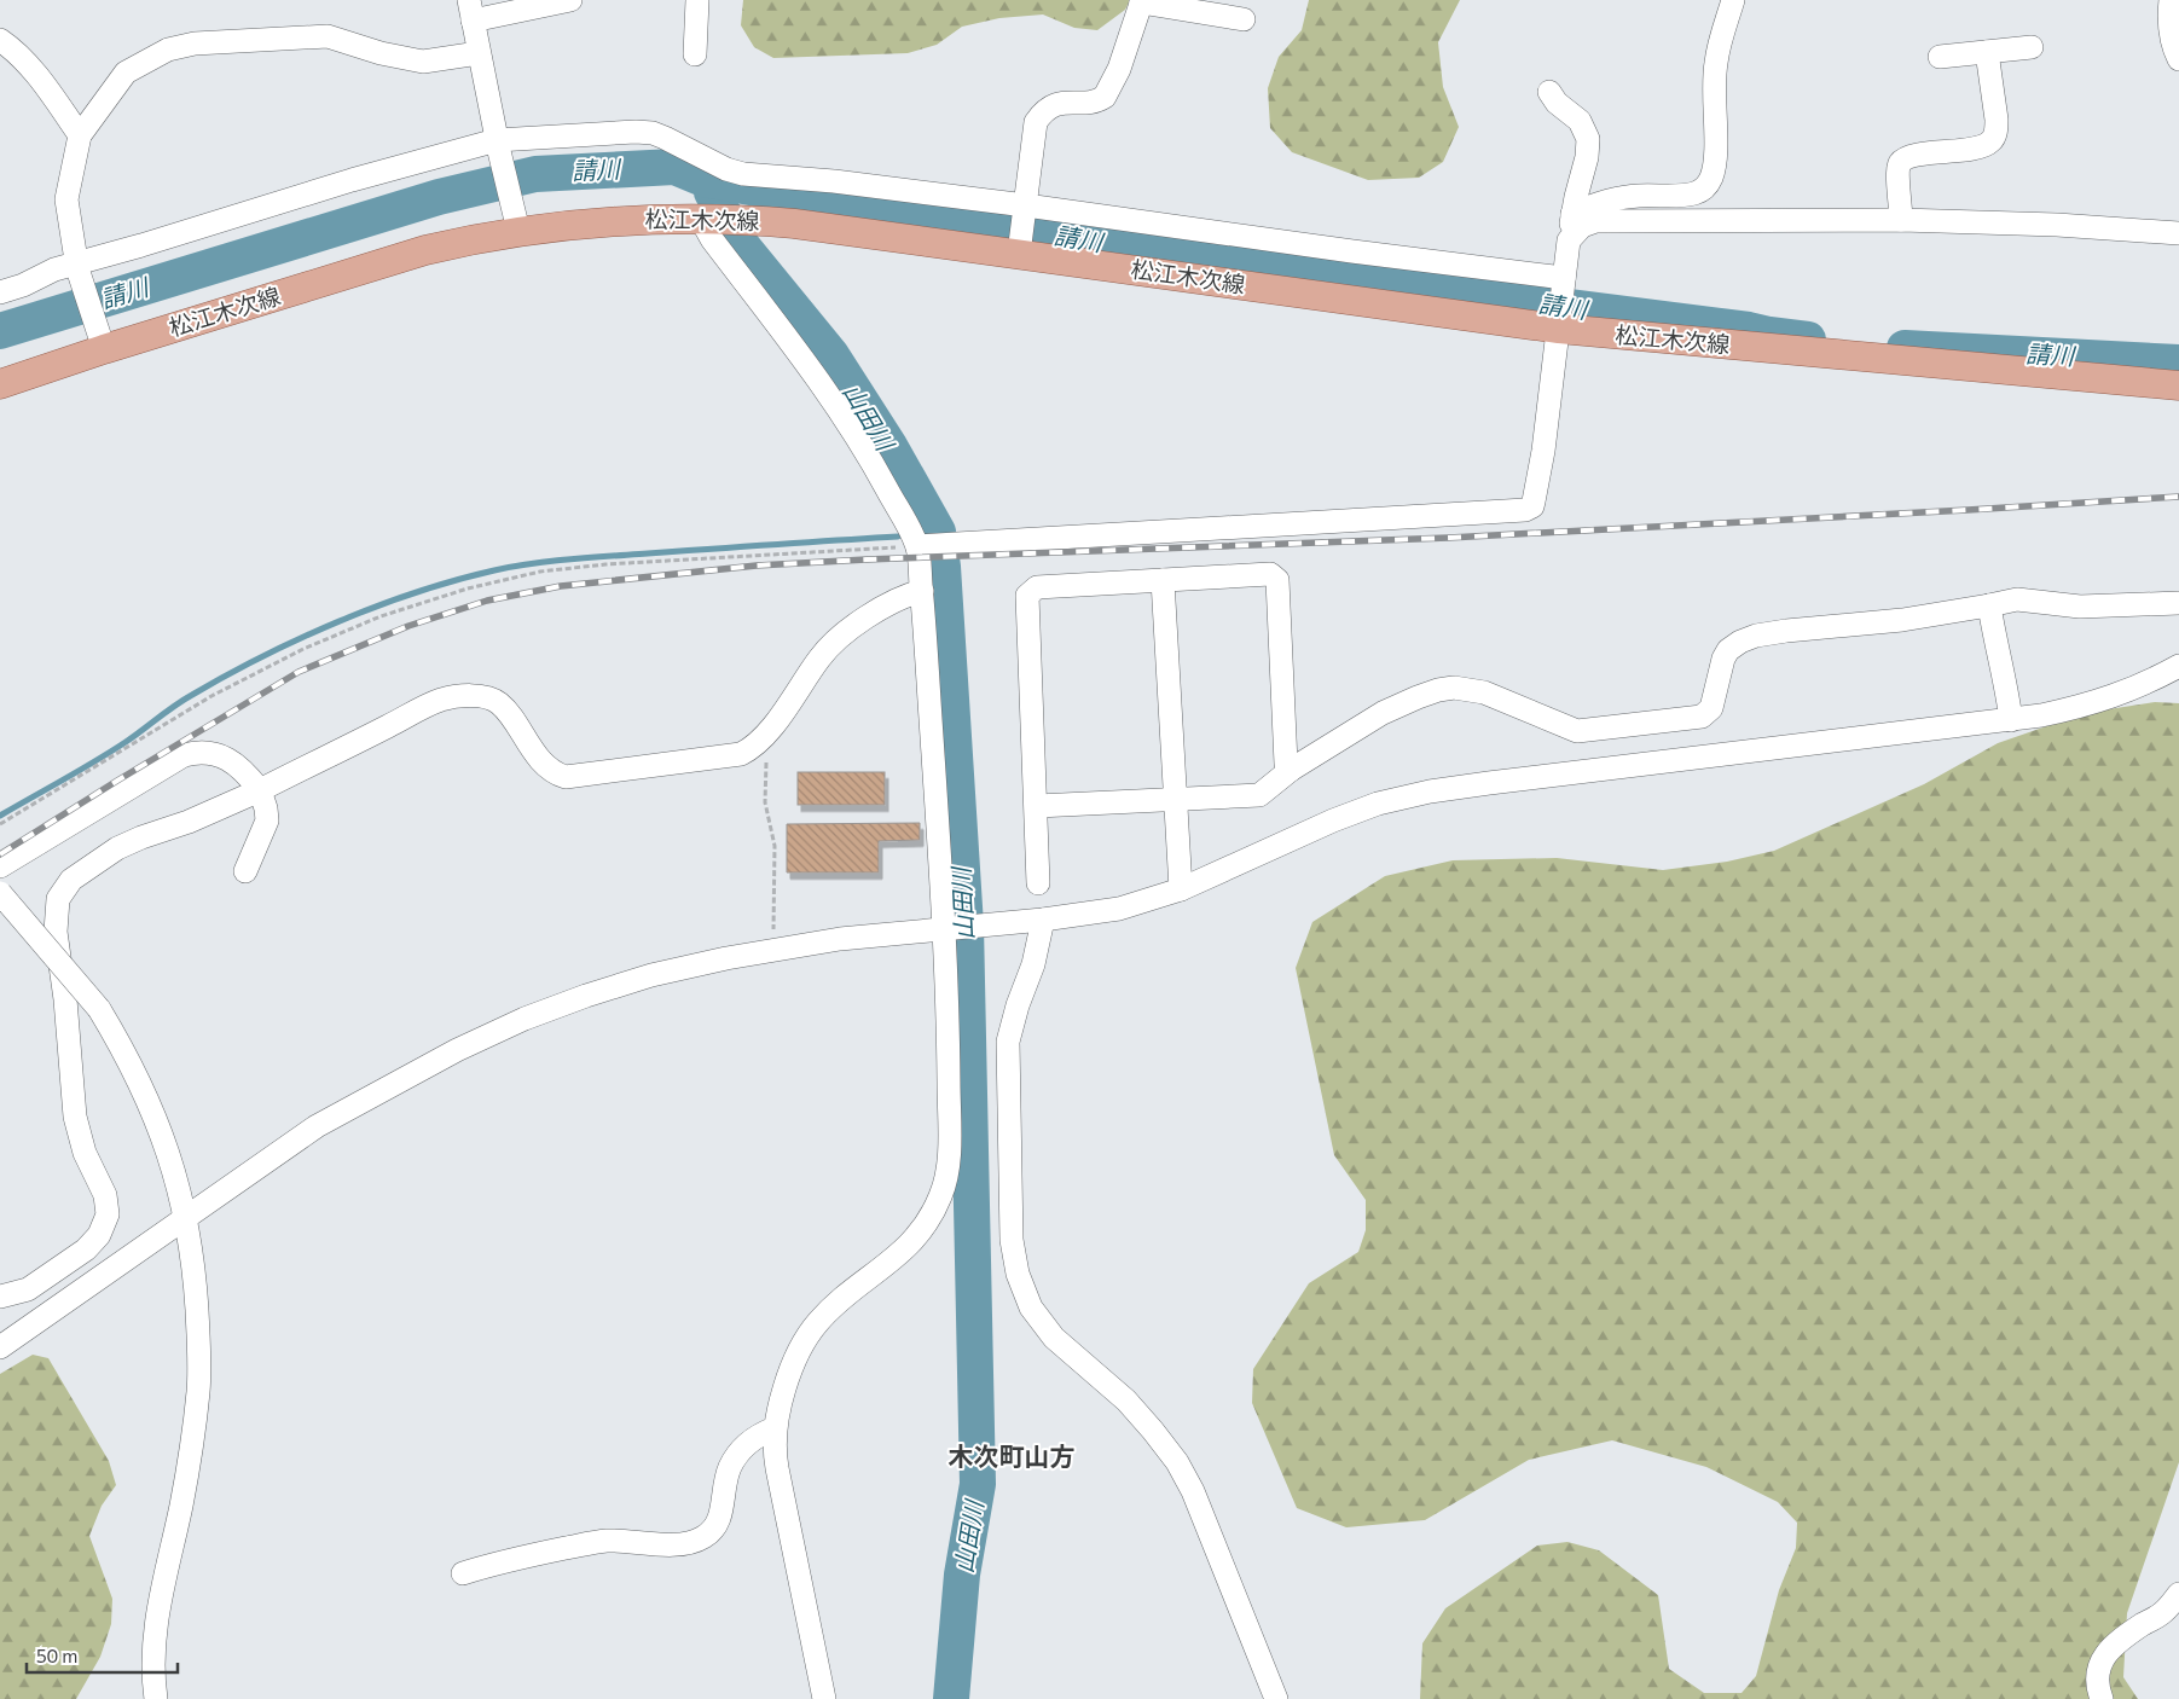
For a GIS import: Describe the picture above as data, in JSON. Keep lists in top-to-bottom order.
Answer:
{
  "streets": {
    "main road": ["松江木次線"]
  },
  "districts": ["木次町山方"],
  "water": ["請川", "山田川"],
  "scale_bar": "50 m"
}
